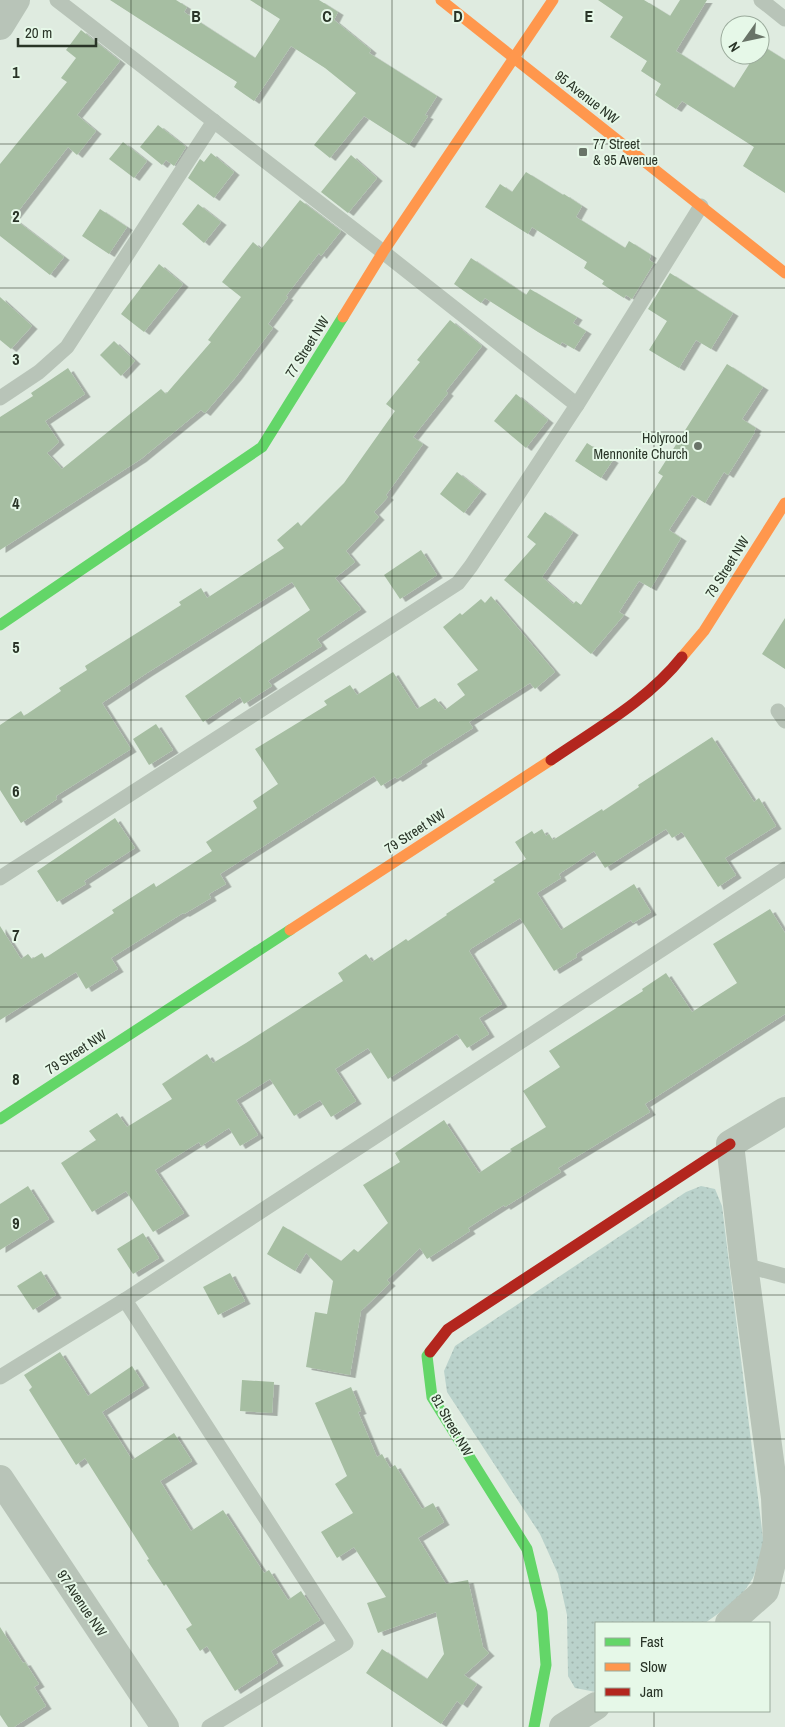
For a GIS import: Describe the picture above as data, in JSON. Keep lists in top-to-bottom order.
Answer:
{
  "streets": {
    "street": [
      "95 Avenue NW",
      "77 Street NW",
      "79 Street NW",
      "81 Street NW",
      "97 Avenue NW"
    ]
  },
  "crossings": [
    ["95 Avenue NW", "77 Street NW"]
  ],
  "places": {
    "transit": ["77 Street & 95 Avenue"],
    "other": ["Holyrood Mennonite Church"]
  },
  "legend": ["Fast", "Slow", "Jam"],
  "scale_bar": "20 m",
  "north": "bottom left",
  "grid": {
    "columns": [
      "B",
      "C",
      "D",
      "E"
    ],
    "rows": [
      "1",
      "2",
      "3",
      "4",
      "5",
      "6",
      "7",
      "8",
      "9"
    ]
  }
}
